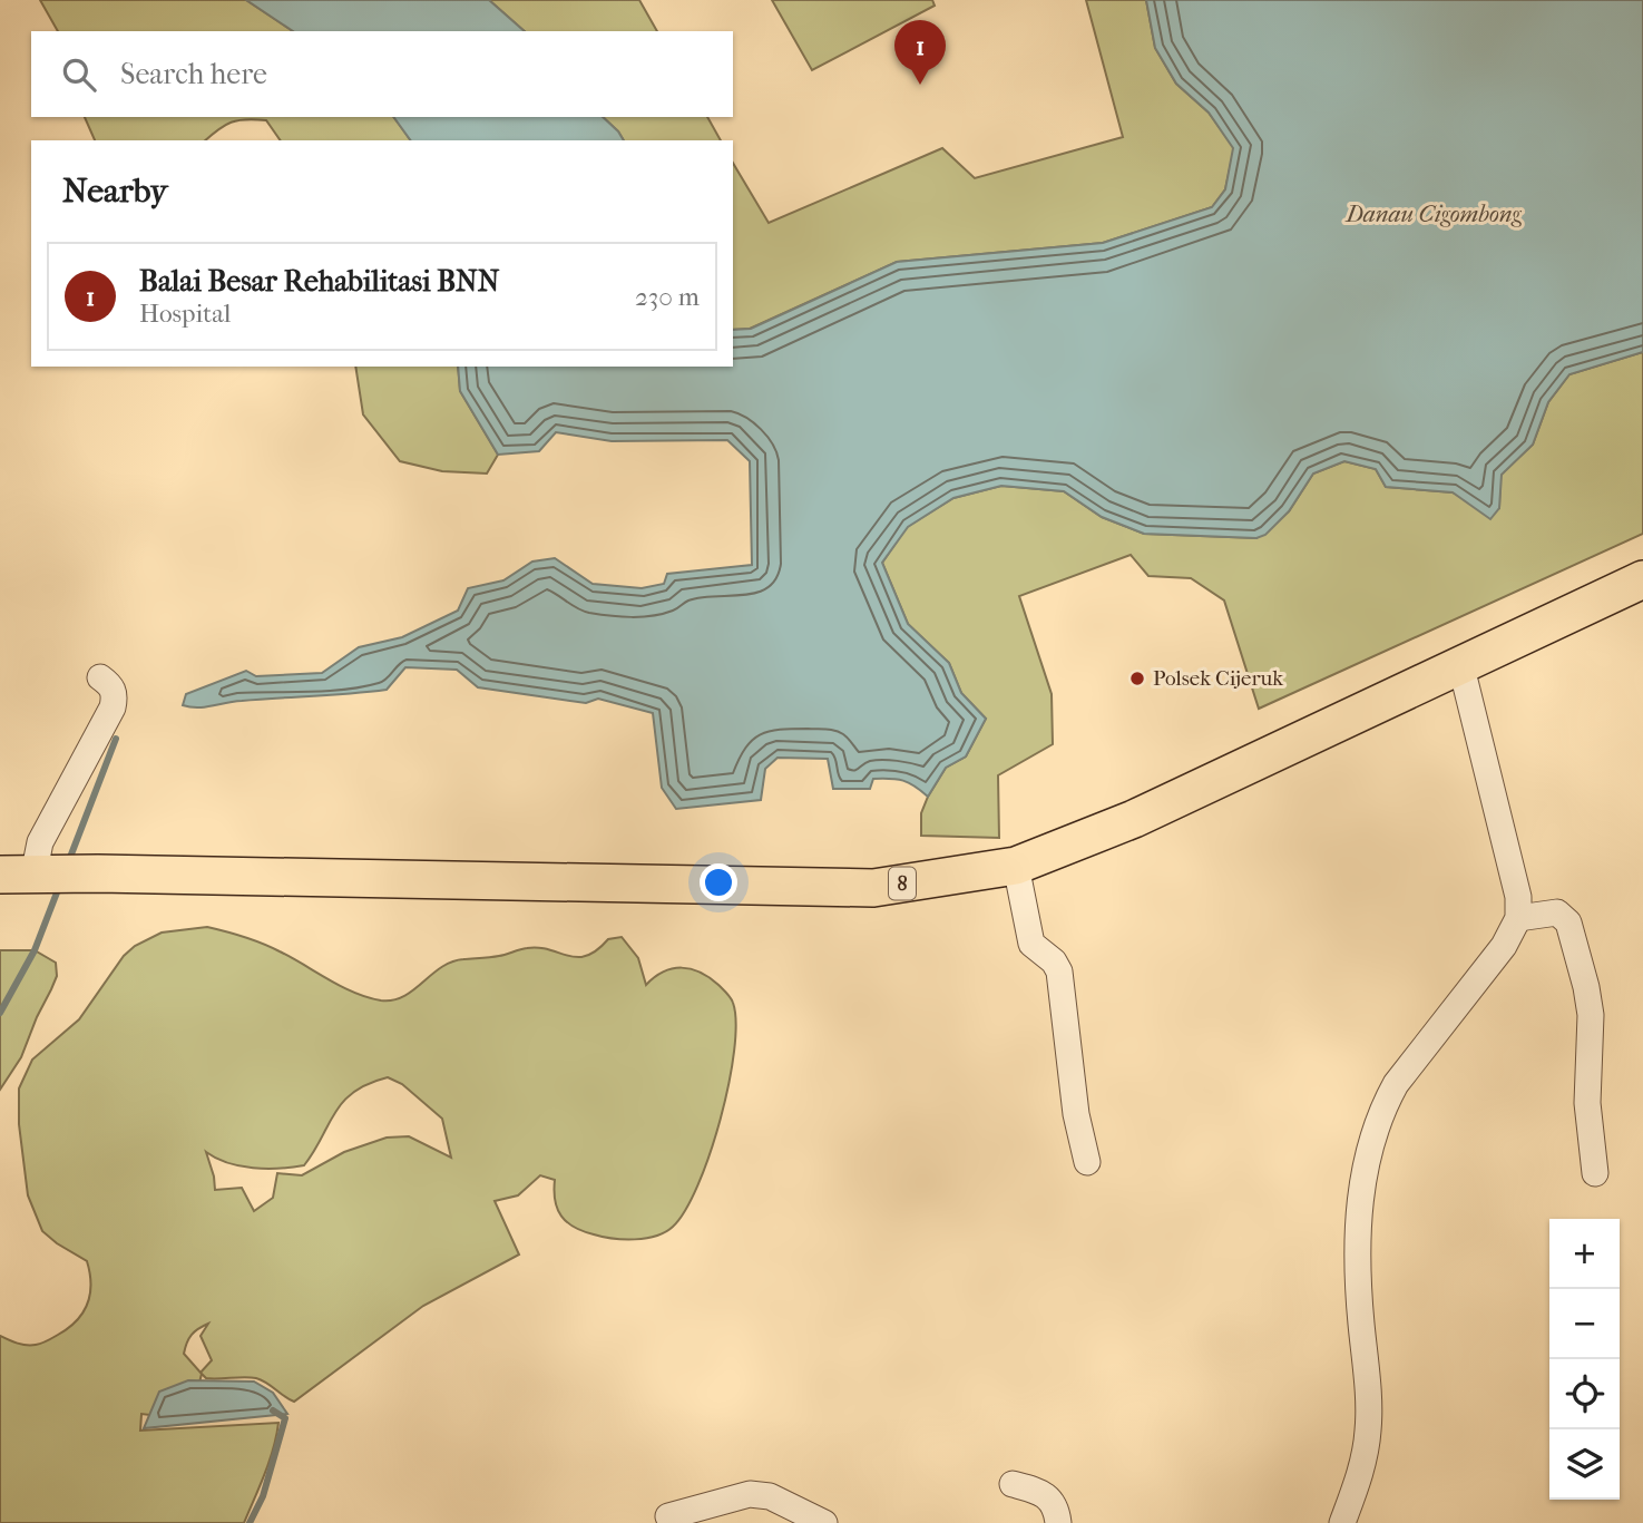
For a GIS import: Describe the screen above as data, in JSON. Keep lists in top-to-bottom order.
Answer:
{
  "streets": {
    "highway": ["8"]
  },
  "water": ["Danau Cigombong"],
  "places": ["Polsek Cijeruk"],
  "page": {
    "pins": "1",
    "search": "Search here",
    "heading": "Nearby",
    "list": [
      {
        "mark": "1",
        "name": "Balai Besar Rehabilitasi BNN",
        "note": "Hospital",
        "value": "230 m"
      }
    ],
    "map_buttons": ["+", "−"]
  }
}
